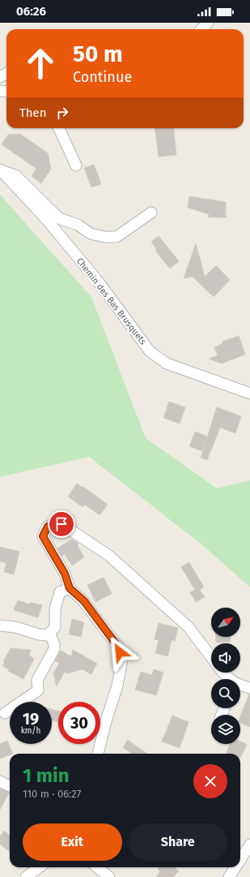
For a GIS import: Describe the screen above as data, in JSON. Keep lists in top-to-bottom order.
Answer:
{
  "streets": {
    "street": ["Chemin des Bas Brusquets"]
  },
  "north": "top right",
  "page": {
    "status": "06:26",
    "turn": ["50 m", "Continue"],
    "then": "Then",
    "speed": "19 km/h",
    "limit": "30",
    "heading": ["1 min", "110 m · 06:27"],
    "buttons": ["Exit", "Share"]
  }
}
